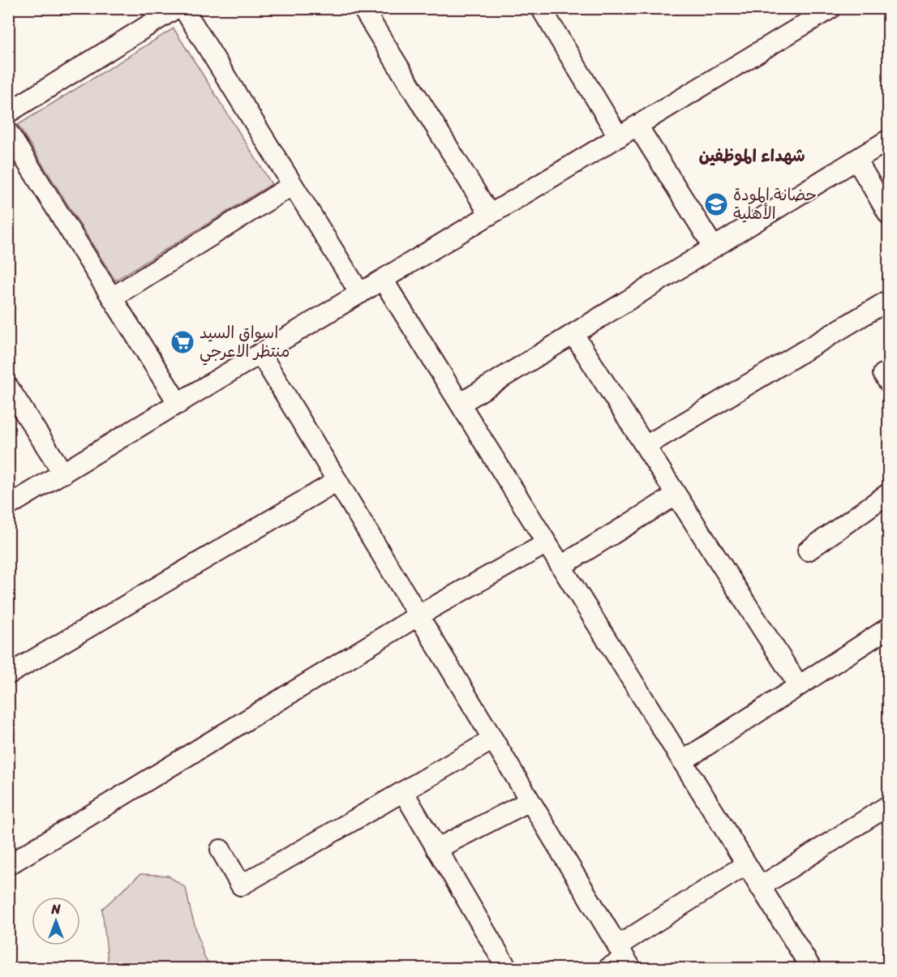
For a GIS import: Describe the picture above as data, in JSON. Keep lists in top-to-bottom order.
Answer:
{
  "districts": ["شهداء الموظفين"],
  "places": {
    "school or university": ["حضانة المودة الأهلية"],
    "supermarket": ["اسواق السيد منتظر الاعرجي"]
  },
  "north": "top"
}
